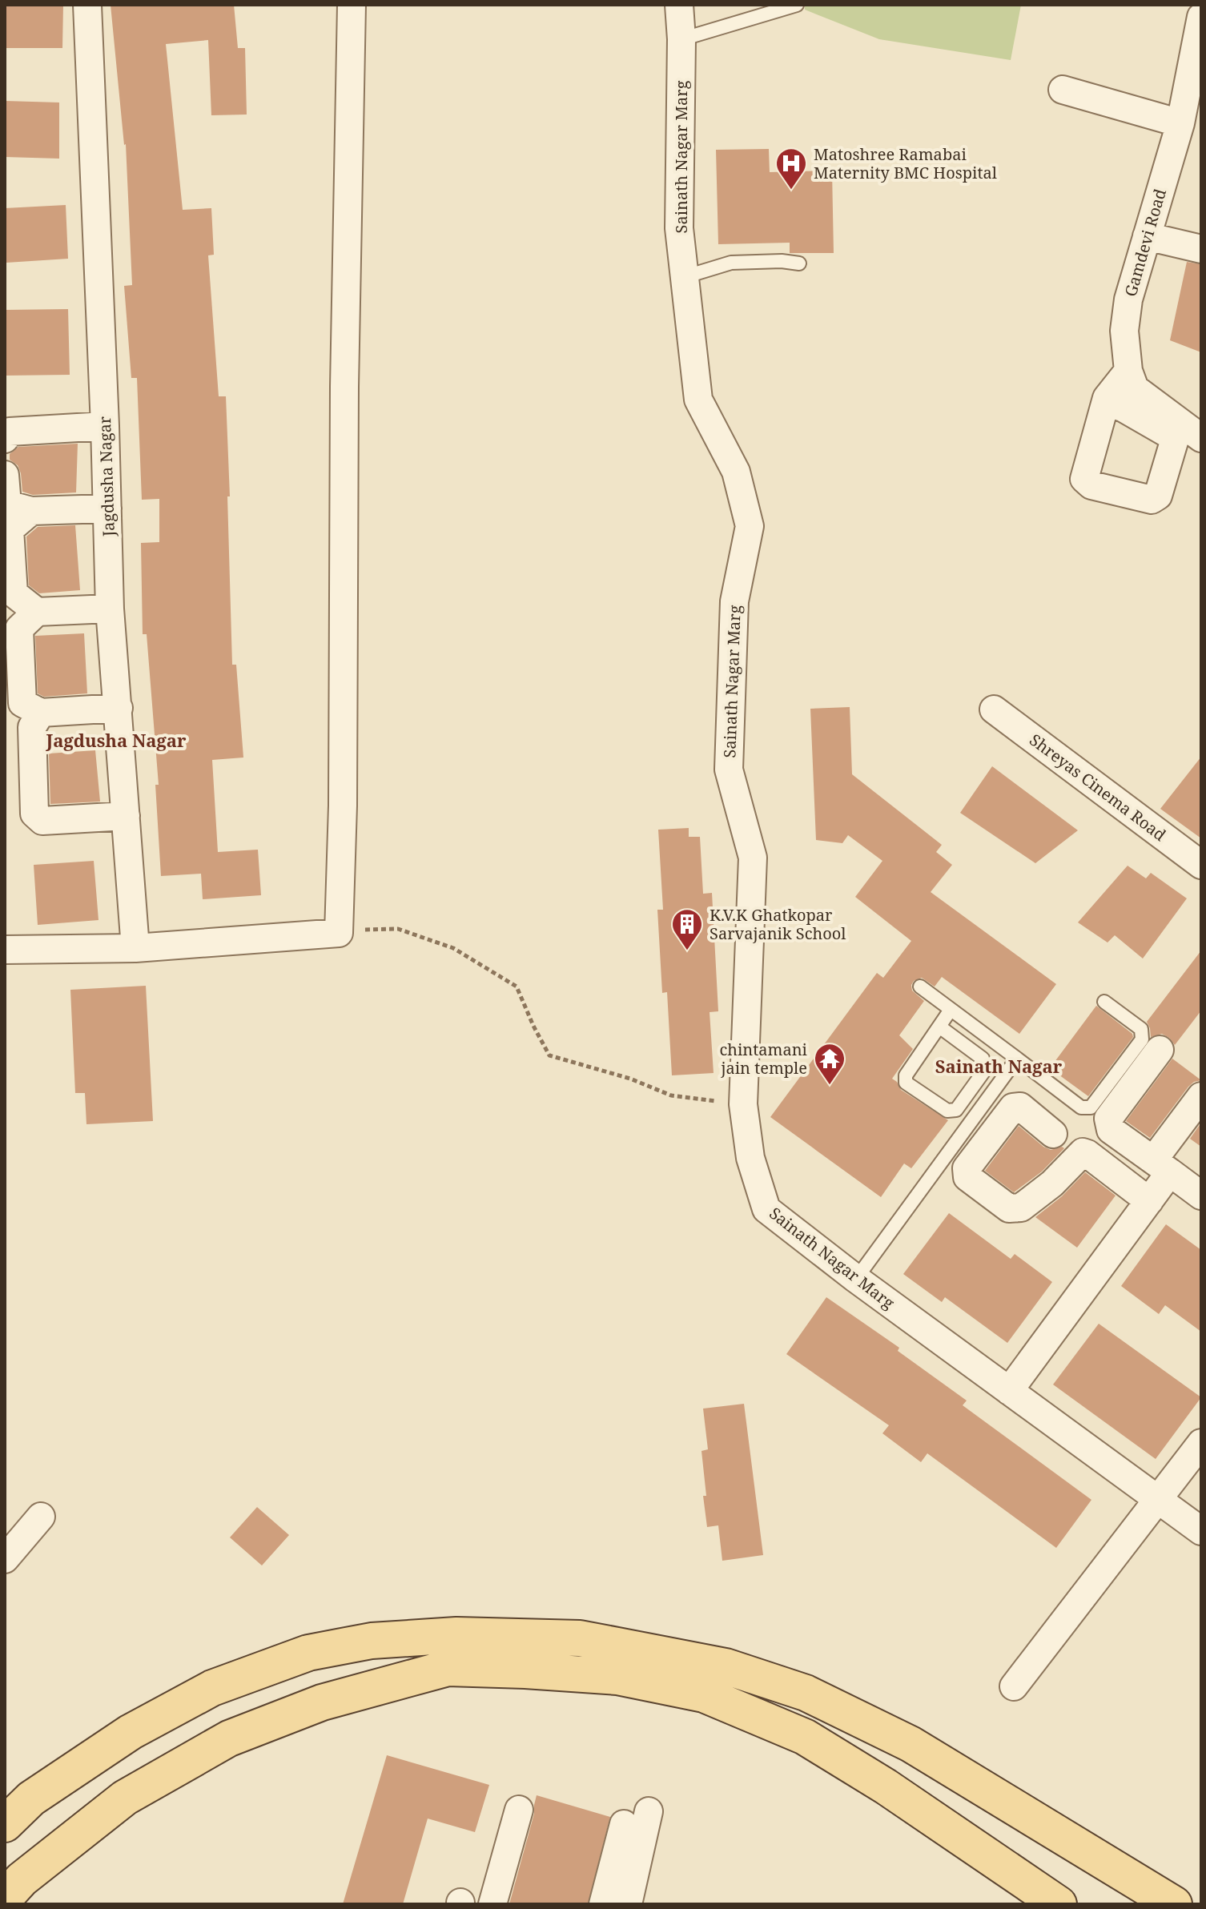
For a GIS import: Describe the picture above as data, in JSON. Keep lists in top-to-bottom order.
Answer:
{
  "streets": {
    "street": [
      "Sainath Nagar Marg",
      "Gamdevi Road",
      "Jagdusha Nagar",
      "Shreyas Cinema Road"
    ]
  },
  "districts": ["Jagdusha Nagar", "Sainath Nagar"],
  "places": {
    "hospital": ["Matoshree Ramabai Maternity BMC Hospital"],
    "building": ["K.V.K Ghatkopar Sarvajanik School"],
    "temple": ["chintamani jain temple"]
  }
}
